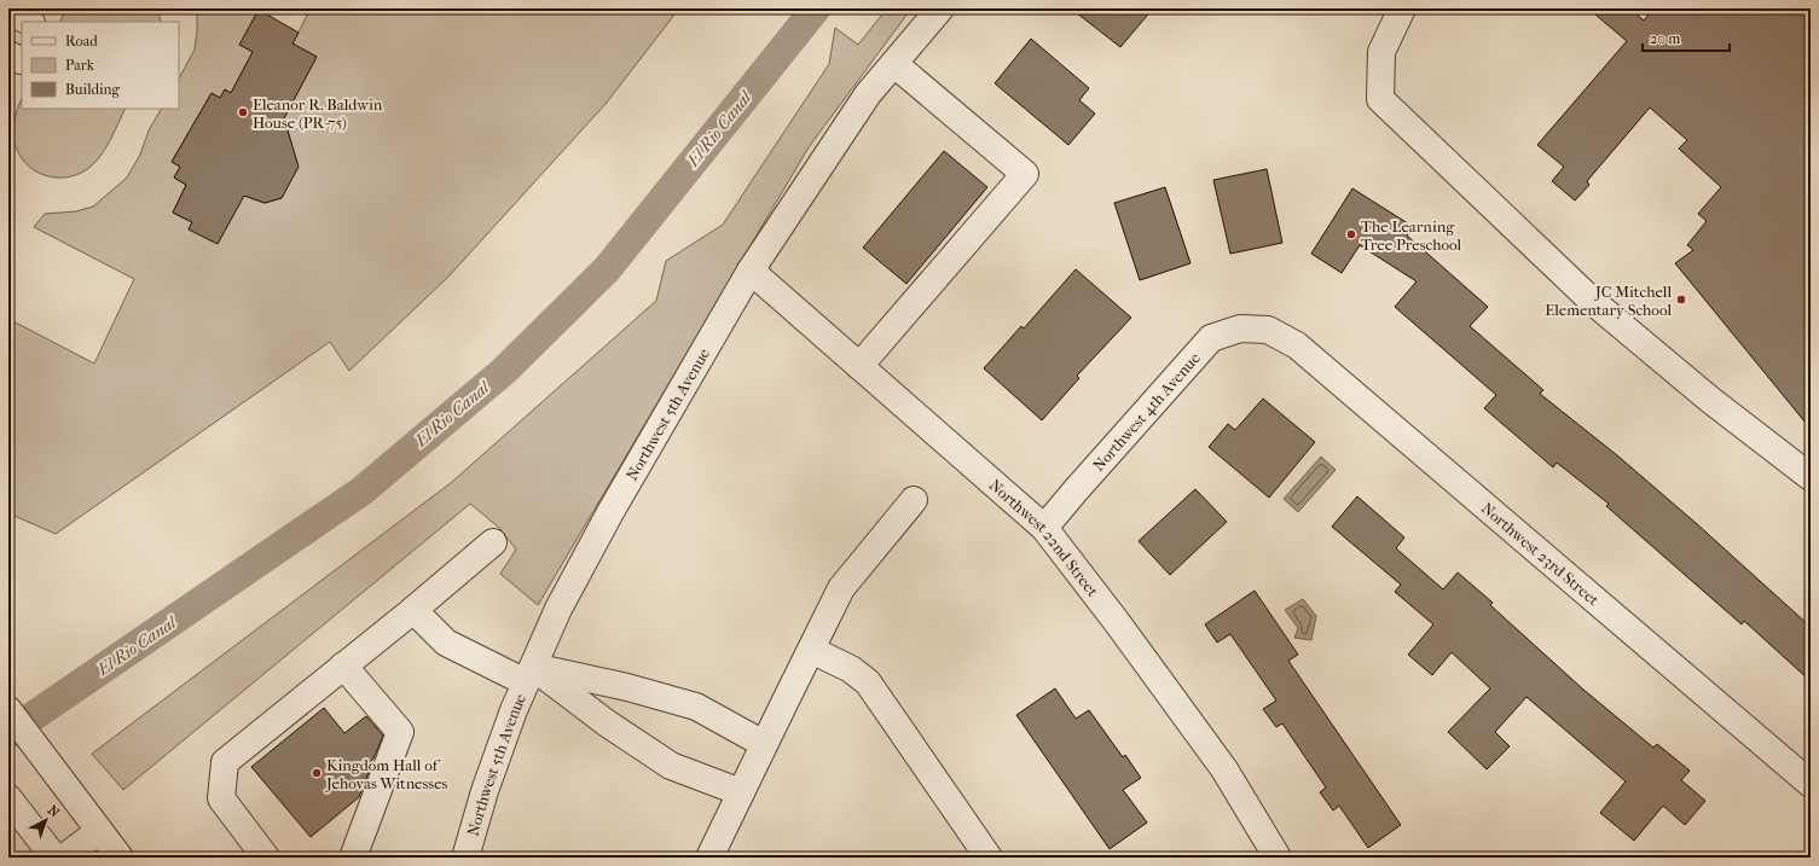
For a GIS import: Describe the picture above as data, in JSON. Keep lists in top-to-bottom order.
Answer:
{
  "streets": {
    "street": [
      "Northwest 4th Avenue",
      "Northwest 5th Avenue",
      "Northwest 22nd Street",
      "Northwest 23rd Street"
    ]
  },
  "crossings": [
    ["Northwest 4th Avenue", "Northwest 22nd Street"],
    ["Northwest 4th Avenue", "Northwest 23rd Street"],
    ["Northwest 5th Avenue", "Northwest 22nd Street"]
  ],
  "water": ["El Rio Canal"],
  "places": [
    "Eleanor R. Baldwin House (PR-75)",
    "The Learning Tree Preschool",
    "JC Mitchell Elementary School",
    "Kingdom Hall of Jehovas Witnesses"
  ],
  "legend": ["Road", "Park", "Building"],
  "scale_bar": "20 m",
  "north": "top right"
}
